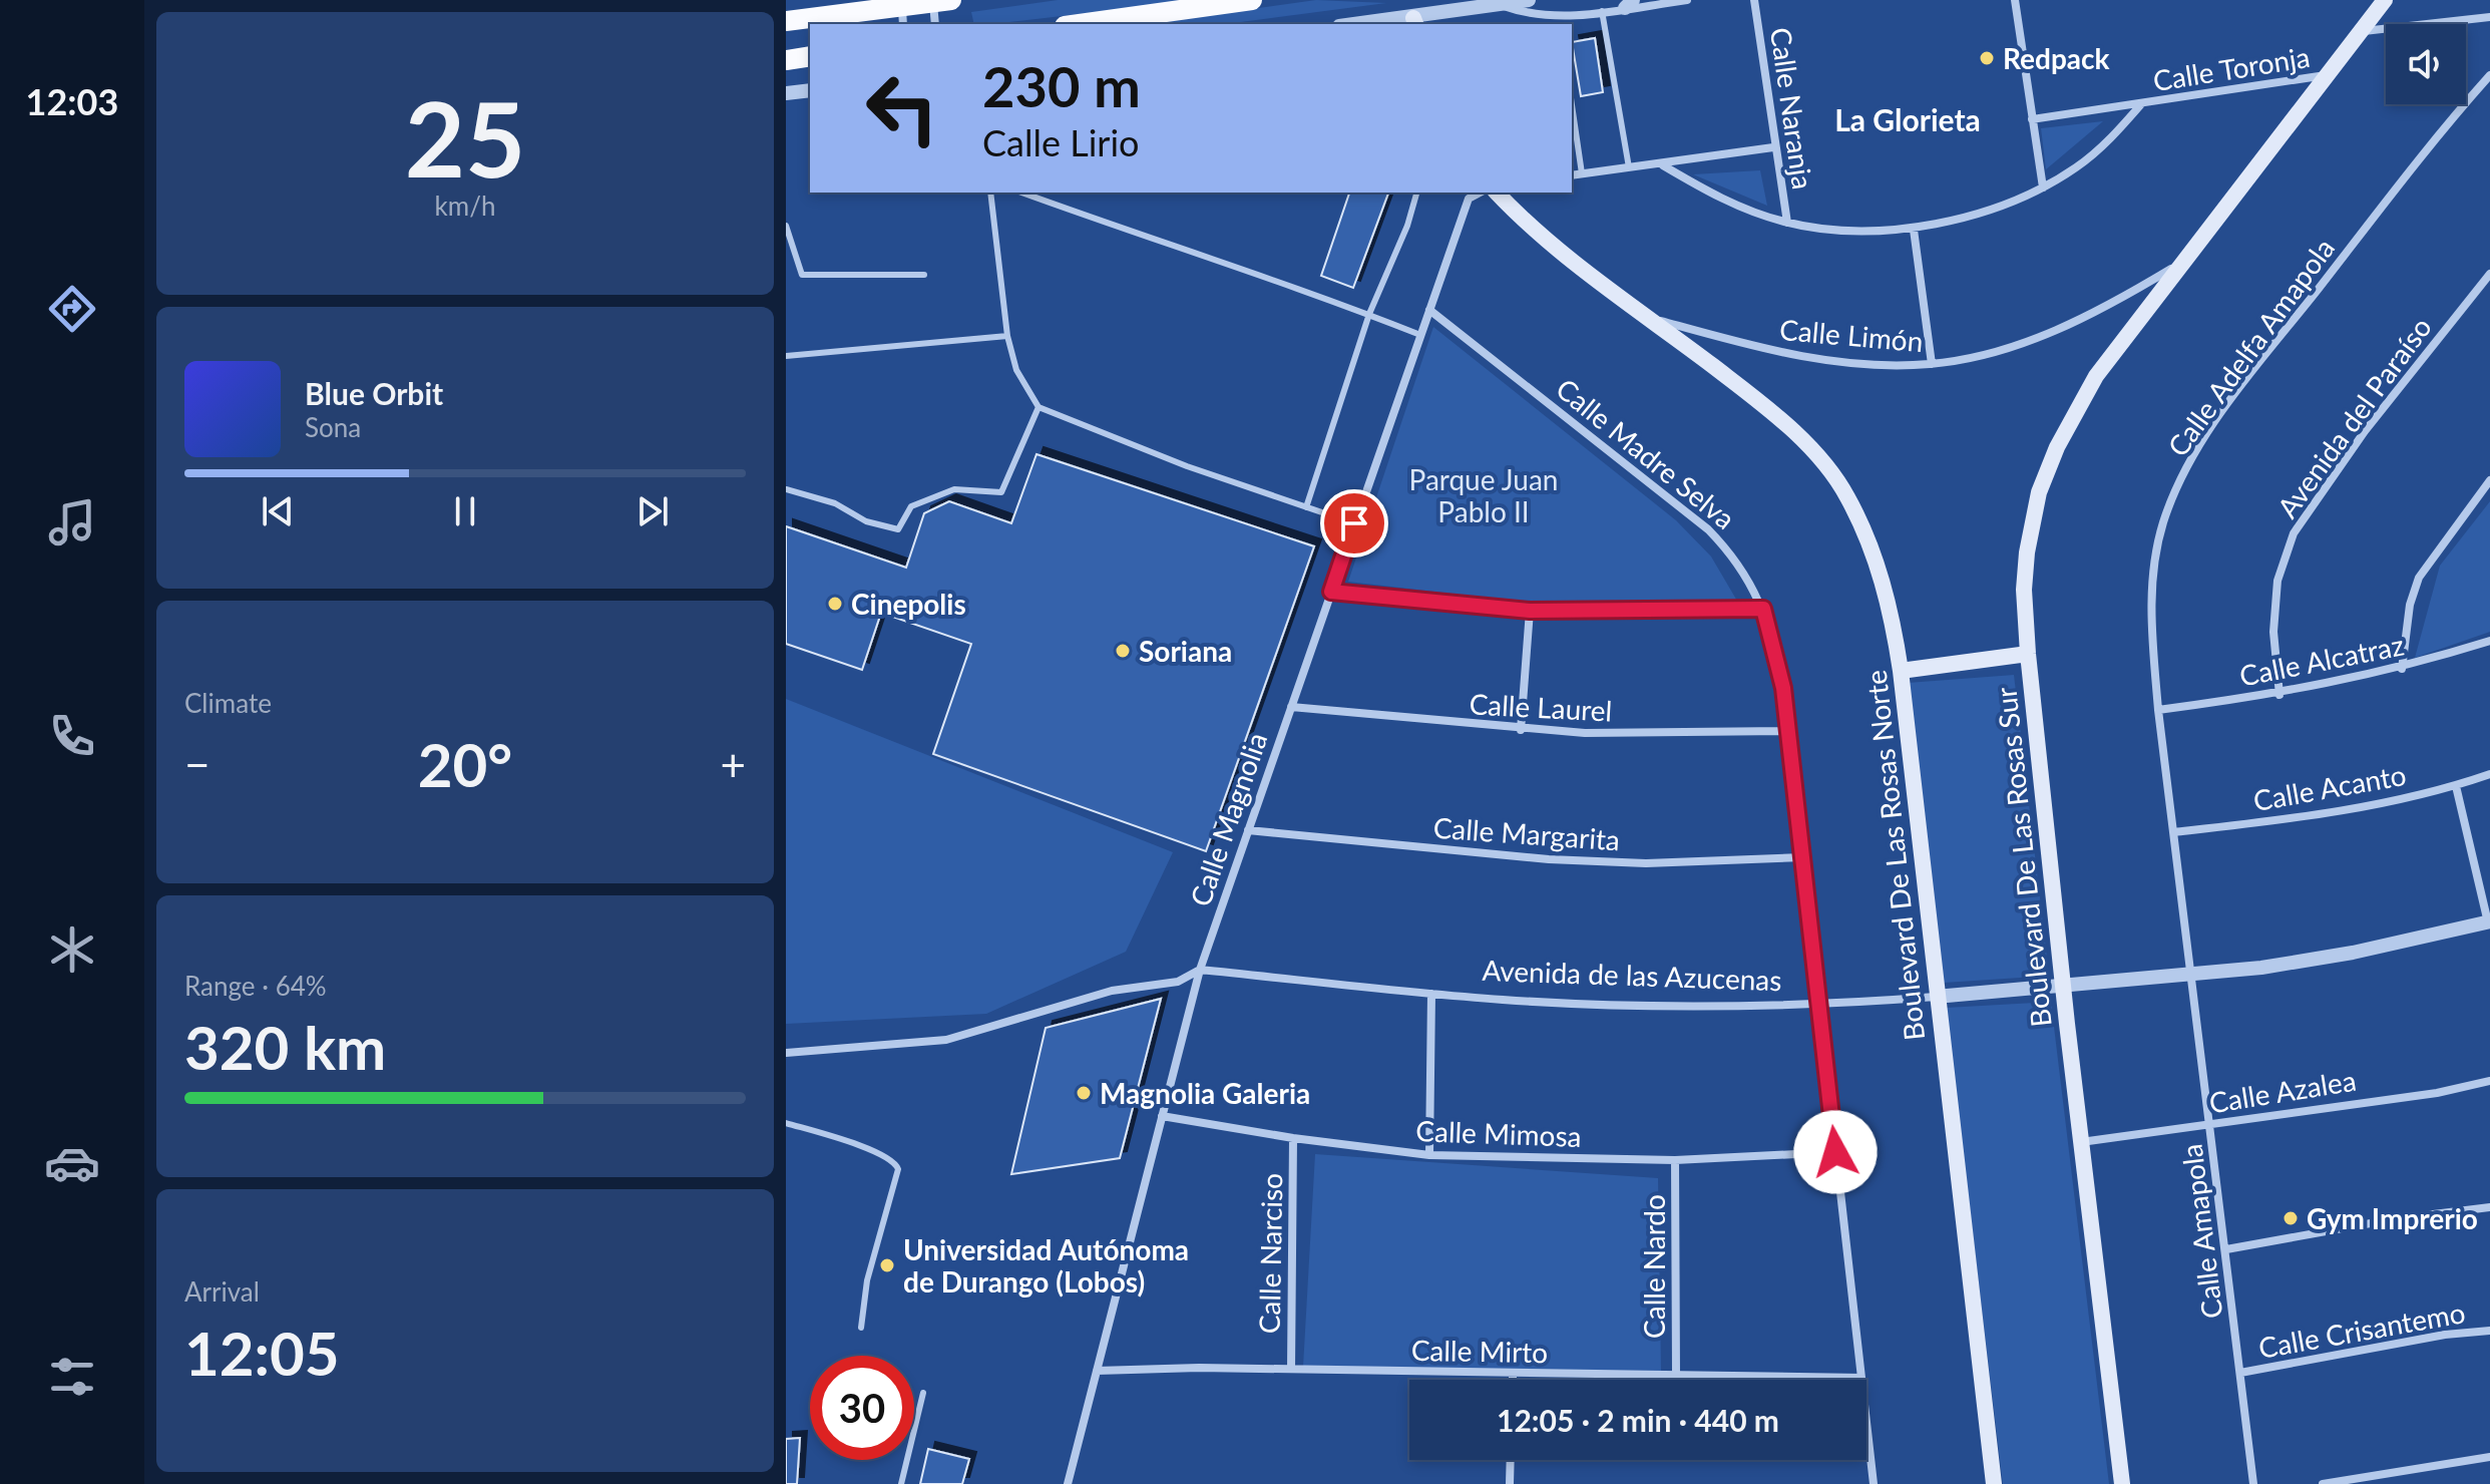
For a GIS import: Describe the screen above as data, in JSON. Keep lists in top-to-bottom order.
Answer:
{
  "streets": {
    "main road": ["Boulevard De Las Rosas Norte", "Boulevard De Las Rosas Sur"],
    "street": [
      "Calle Toronja",
      "Calle Naranja",
      "Calle Limón",
      "Calle Adelfa Amapola",
      "Avenida del Paraíso",
      "Calle Madre Selva",
      "Calle Alcatraz",
      "Calle Laurel",
      "Calle Acanto",
      "Calle Magnolia",
      "Calle Margarita",
      "Avenida de las Azucenas",
      "Calle Azalea",
      "Calle Mimosa",
      "Calle Amapola",
      "Calle Narciso",
      "Calle Nardo",
      "Calle Crisantemo",
      "Calle Mirto"
    ]
  },
  "crossings": [
    ["Calle Toronja", "Calle Naranja"],
    ["Calle Toronja", "Boulevard De Las Rosas Sur"],
    ["Calle Limón", "Boulevard De Las Rosas Norte"],
    ["Calle Limón", "Boulevard De Las Rosas Sur"],
    ["Calle Adelfa Amapola", "Calle Alcatraz"],
    ["Calle Adelfa Amapola", "Calle Acanto"],
    ["Calle Adelfa Amapola", "Avenida de las Azucenas"],
    ["Calle Adelfa Amapola", "Calle Amapola"],
    ["Avenida del Paraíso", "Calle Alcatraz"],
    ["Calle Madre Selva", "Calle Laurel"],
    ["Calle Madre Selva", "Calle Magnolia"],
    ["Calle Madre Selva", "Calle Margarita"],
    ["Calle Madre Selva", "Avenida de las Azucenas"],
    ["Calle Madre Selva", "Calle Mimosa"],
    ["Calle Madre Selva", "Calle Mirto"],
    ["Calle Laurel", "Calle Magnolia"],
    ["Calle Magnolia", "Calle Margarita"],
    ["Calle Magnolia", "Avenida de las Azucenas"],
    ["Calle Magnolia", "Calle Mimosa"],
    ["Calle Magnolia", "Calle Mirto"],
    ["Boulevard De Las Rosas Norte", "Avenida de las Azucenas"],
    ["Boulevard De Las Rosas Sur", "Avenida de las Azucenas"],
    ["Boulevard De Las Rosas Sur", "Calle Azalea"],
    ["Avenida de las Azucenas", "Calle Amapola"],
    ["Calle Azalea", "Calle Amapola"],
    ["Calle Mimosa", "Calle Narciso"],
    ["Calle Mimosa", "Calle Nardo"],
    ["Calle Amapola", "Calle Crisantemo"],
    ["Calle Narciso", "Calle Mirto"],
    ["Calle Nardo", "Calle Mirto"]
  ],
  "districts": ["La Glorieta"],
  "parks": ["Parque Juan Pablo II"],
  "places": [
    "Redpack",
    "Cinepolis",
    "Soriana",
    "Magnolia Galeria",
    "Gym Imprerio",
    "Universidad Autónoma de Durango (Lobos)"
  ],
  "page": {
    "tabs": "12:03",
    "tile": [
      ["25", "km/h"],
      "Climate",
      ["Range · 64%", "320 km"],
      ["Arrival", "12:05"]
    ],
    "turn": ["230 m", "Calle Lirio"],
    "song": ["Blue Orbit", "Sona"],
    "heat": ["−", "20°", "+"],
    "limit": "30",
    "trip": "12:05 · 2 min · 440 m"
  }
}
